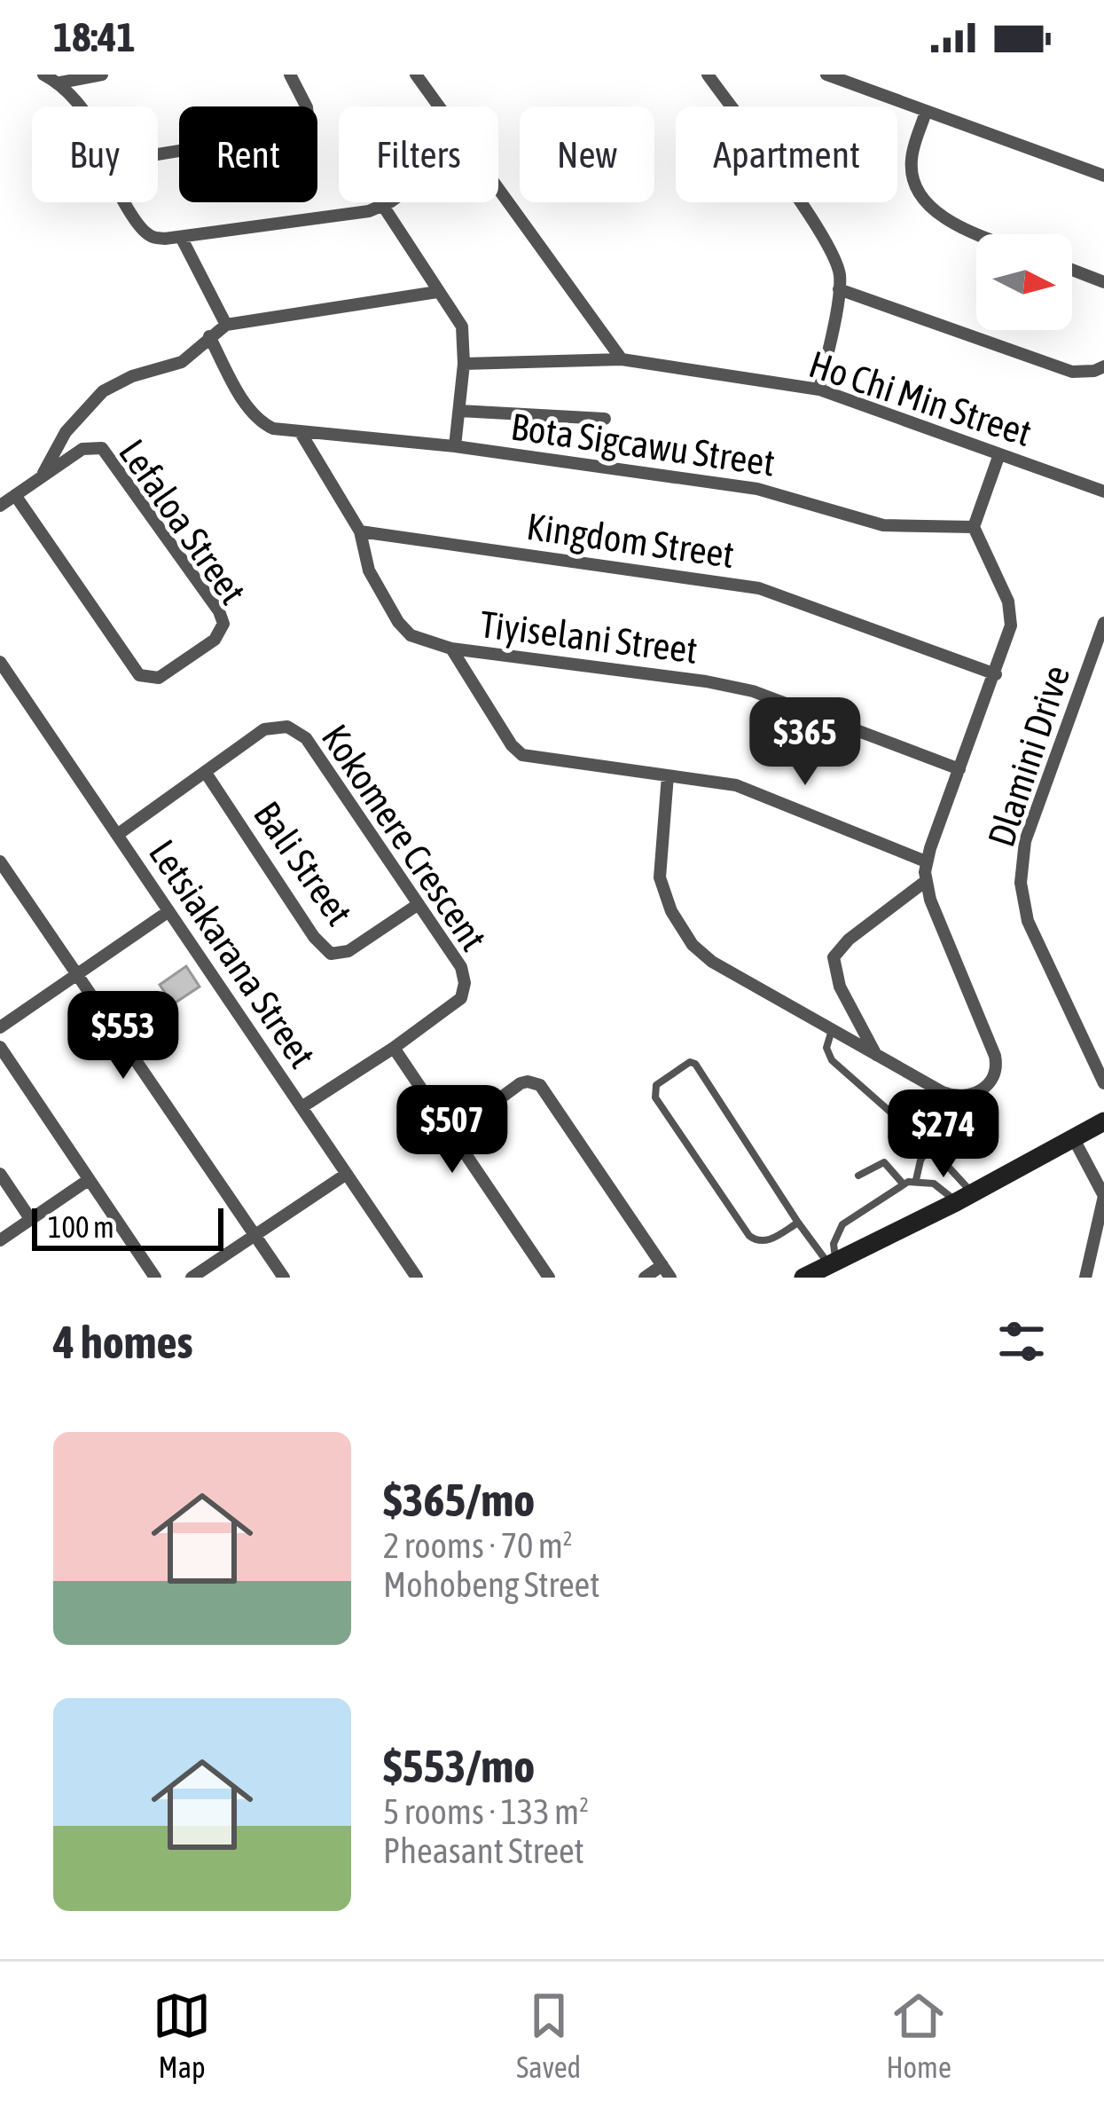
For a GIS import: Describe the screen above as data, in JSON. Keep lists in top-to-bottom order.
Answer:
{
  "streets": {
    "street": [
      "Ho Chi Min Street",
      "Bota Sigcawu Street",
      "Lefaloa Street",
      "Kingdom Street",
      "Tiyiselani Street",
      "Dlamini Drive",
      "Kokomere Crescent",
      "Bali Street",
      "Letsiakarana Street"
    ]
  },
  "crossings": [
    ["Kingdom Street", "Tiyiselani Street"],
    ["Kokomere Crescent", "Bali Street"],
    ["Kokomere Crescent", "Letsiakarana Street"]
  ],
  "scale_bar": "100 m",
  "north": "right",
  "page": {
    "status": "18:41",
    "chip": [
      "Buy",
      "Rent",
      "Filters",
      "New",
      "Apartment"
    ],
    "price": [
      "$365",
      "$553",
      "$507",
      "$274"
    ],
    "scale": "100 m",
    "heading": "4 homes",
    "list": [
      {
        "name": "$365/mo",
        "note": "2 rooms · 70 m² · Mohobeng Street"
      },
      {
        "name": "$553/mo",
        "note": "5 rooms · 133 m² · Pheasant Street"
      }
    ],
    "tabs": ["Map", "Saved", "Home"]
  }
}
